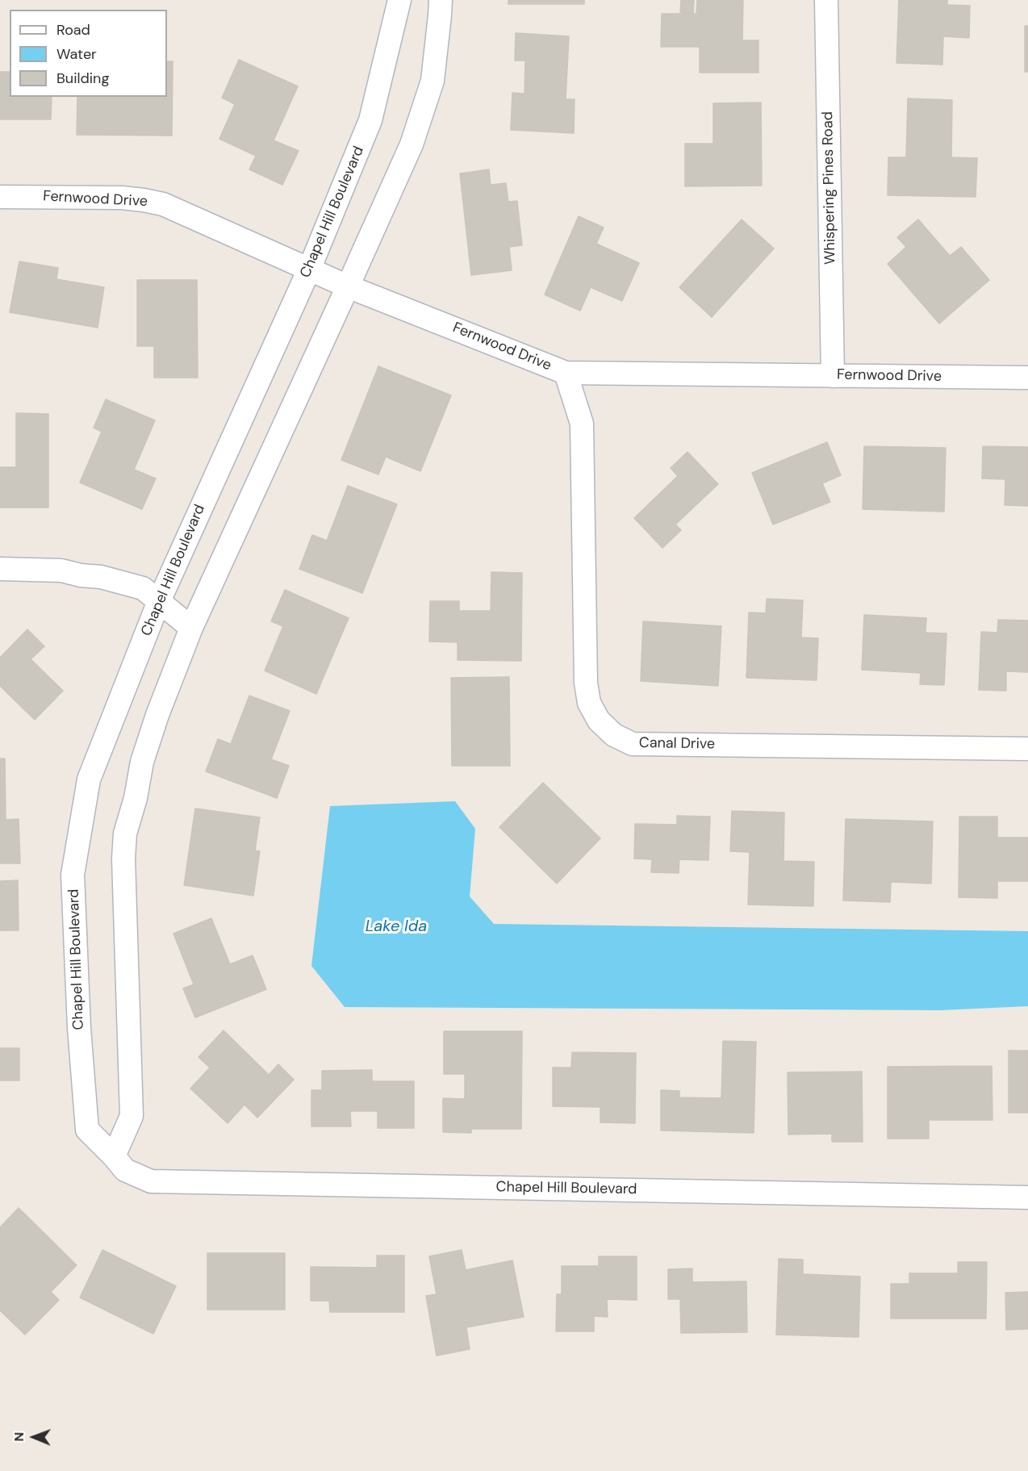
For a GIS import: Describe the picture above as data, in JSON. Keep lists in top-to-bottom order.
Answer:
{
  "streets": {
    "street": [
      "Whispering Pines Road",
      "Fernwood Drive",
      "Chapel Hill Boulevard",
      "Canal Drive"
    ]
  },
  "crossings": [
    ["Whispering Pines Road", "Fernwood Drive"],
    ["Fernwood Drive", "Chapel Hill Boulevard"],
    ["Fernwood Drive", "Canal Drive"]
  ],
  "water": ["Lake Ida"],
  "legend": ["Road", "Water", "Building"],
  "north": "left"
}
